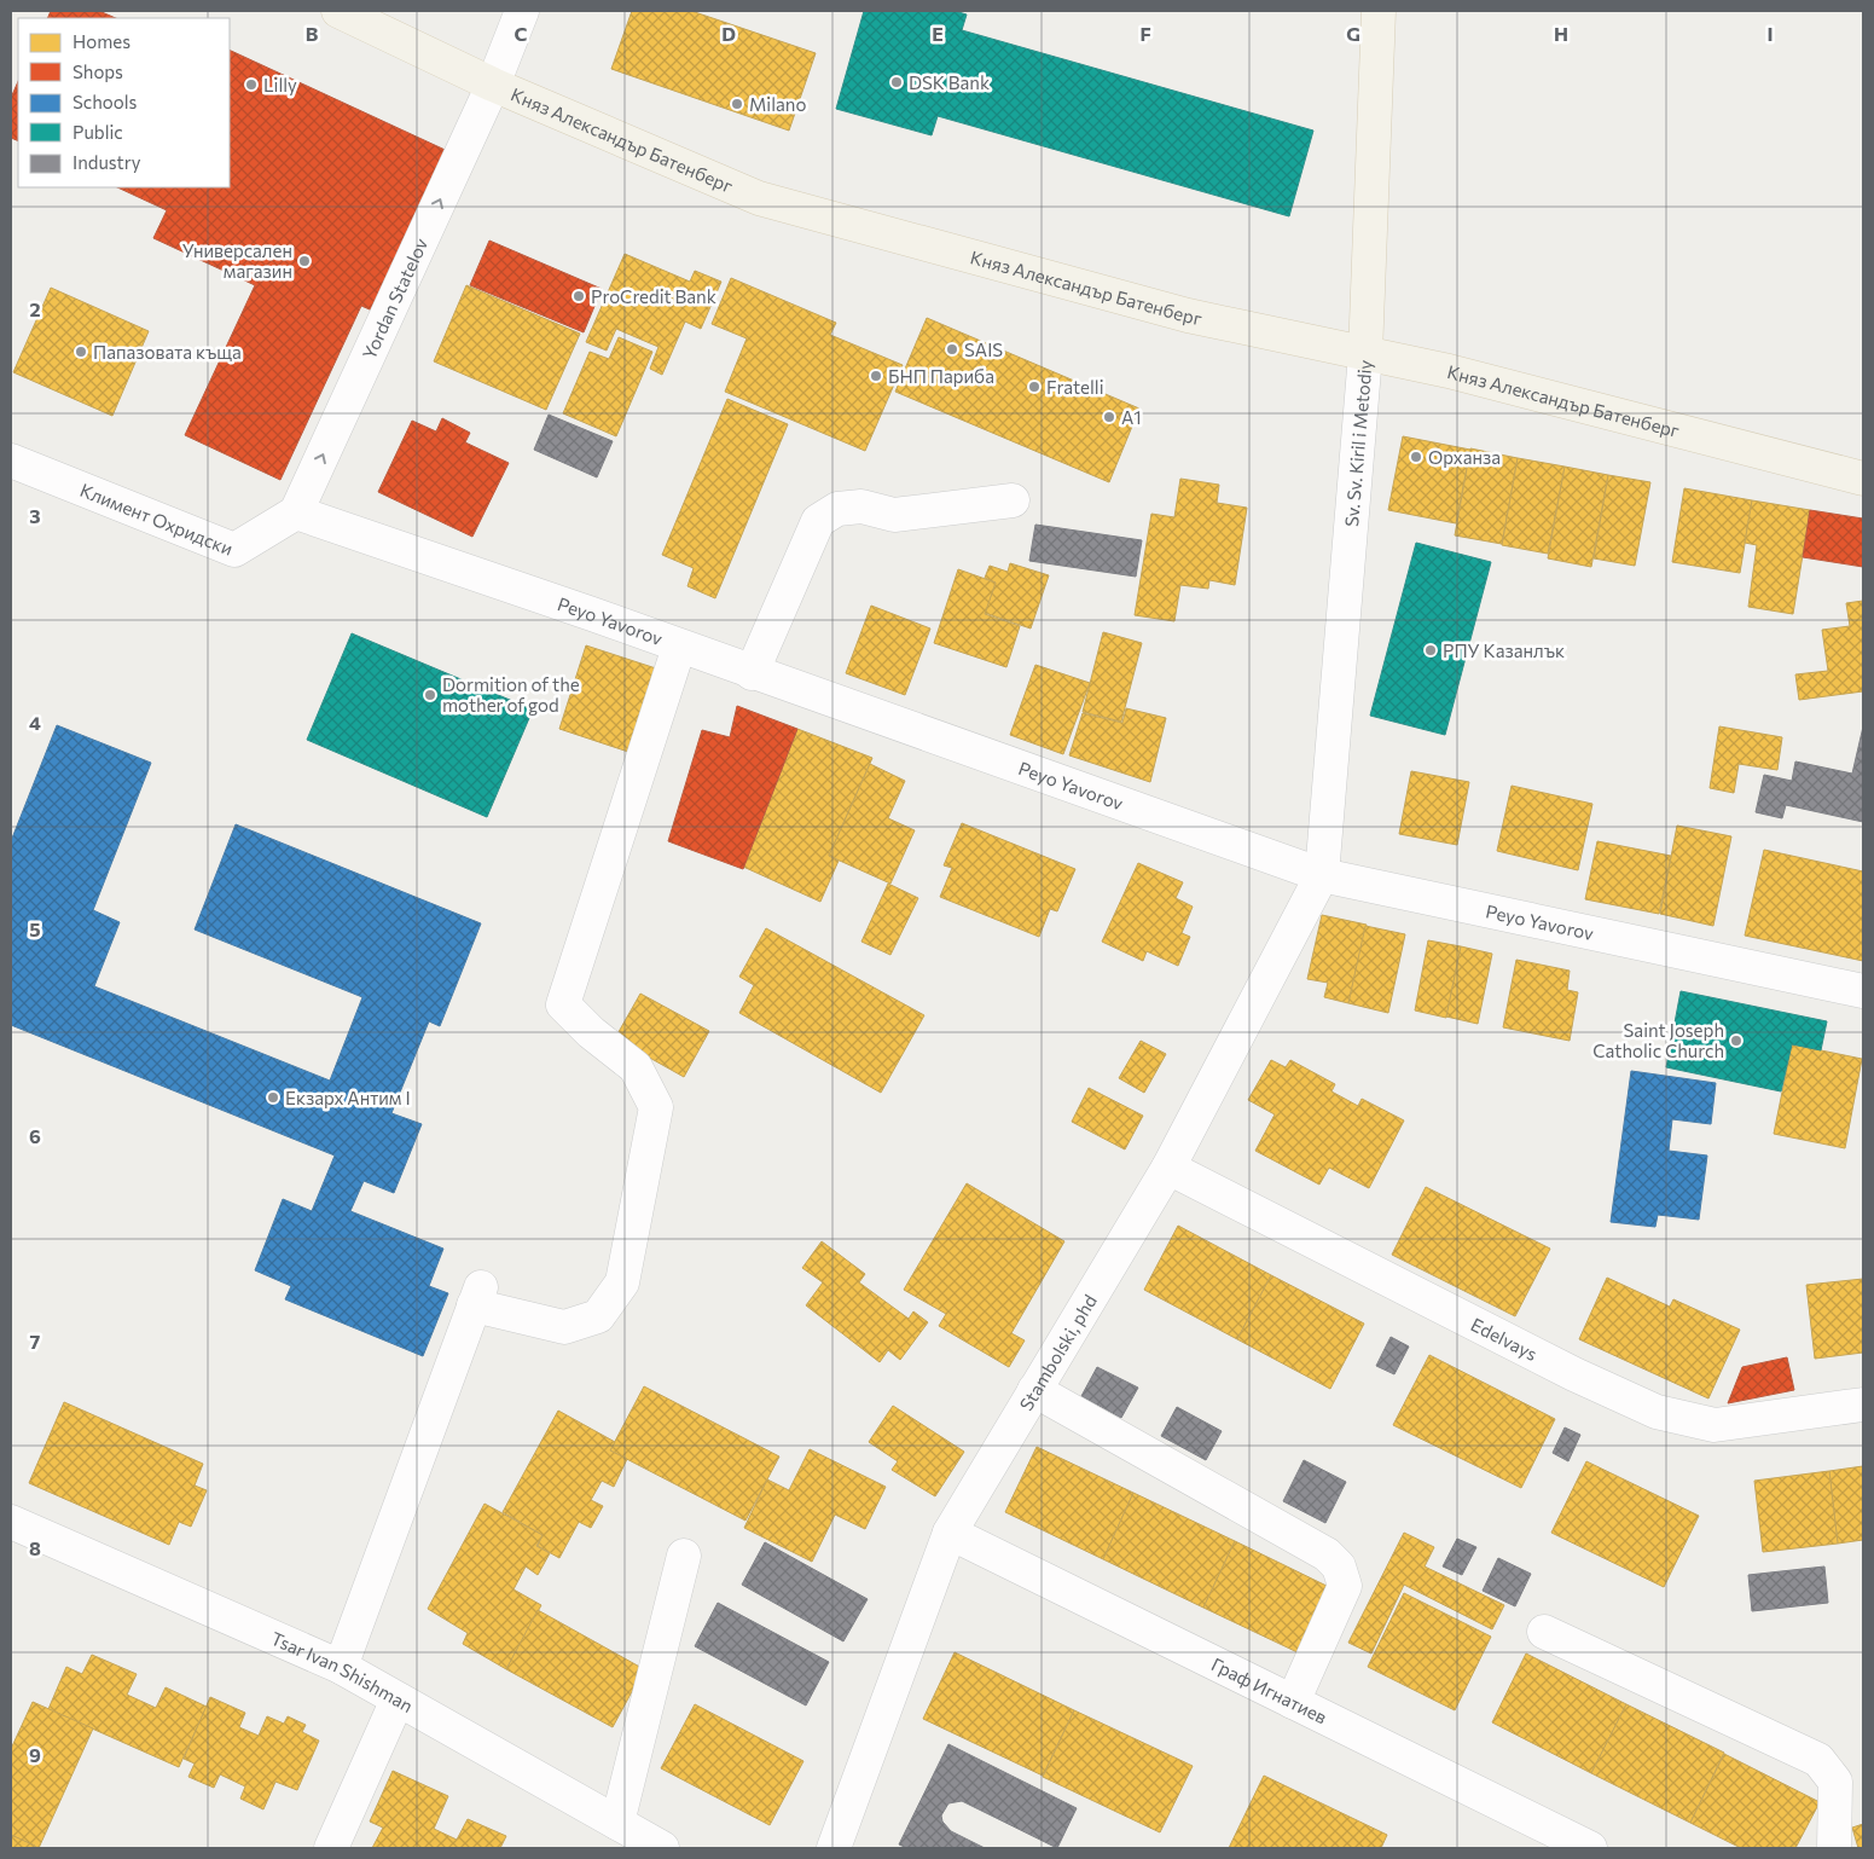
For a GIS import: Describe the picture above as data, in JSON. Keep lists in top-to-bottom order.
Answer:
{
  "streets": {
    "main road": ["Княз Александър Батенберг", "Sv. Sv. Kiril i Metodiy"],
    "street": [
      "Yordan Statelov",
      "Климент Охридски",
      "Peyo Yavorov",
      "Edelvays",
      "Stambolski, phd",
      "Tsar Ivan Shishman",
      "Граф Игнатиев"
    ]
  },
  "crossings": [
    ["Княз Александър Батенберг", "Yordan Statelov"],
    ["Княз Александър Батенберг", "Sv. Sv. Kiril i Metodiy"],
    ["Yordan Statelov", "Климент Охридски"],
    ["Yordan Statelov", "Peyo Yavorov"],
    ["Sv. Sv. Kiril i Metodiy", "Peyo Yavorov"],
    ["Sv. Sv. Kiril i Metodiy", "Stambolski, phd"],
    ["Климент Охридски", "Peyo Yavorov"],
    ["Peyo Yavorov", "Stambolski, phd"],
    ["Edelvays", "Stambolski, phd"],
    ["Stambolski, phd", "Граф Игнатиев"]
  ],
  "one_way": ["Yordan Statelov"],
  "places": [
    "DSK Bank",
    "Lilly",
    "Milano",
    "Универсален магазин",
    "ProCredit Bank",
    "SAIS",
    "Папазовата къща",
    "БНП Париба",
    "Fratelli",
    "A1",
    "Орханза",
    "РПУ Казанлък",
    "Dormition of the mother of god",
    "Saint Joseph Catholic Church",
    "Екзарх Антим I"
  ],
  "legend": [
    "Homes",
    "Shops",
    "Schools",
    "Public",
    "Industry"
  ],
  "grid": {
    "columns": [
      "B",
      "C",
      "D",
      "E",
      "F",
      "G",
      "H",
      "I"
    ],
    "rows": [
      "2",
      "3",
      "4",
      "5",
      "6",
      "7",
      "8",
      "9"
    ]
  }
}
